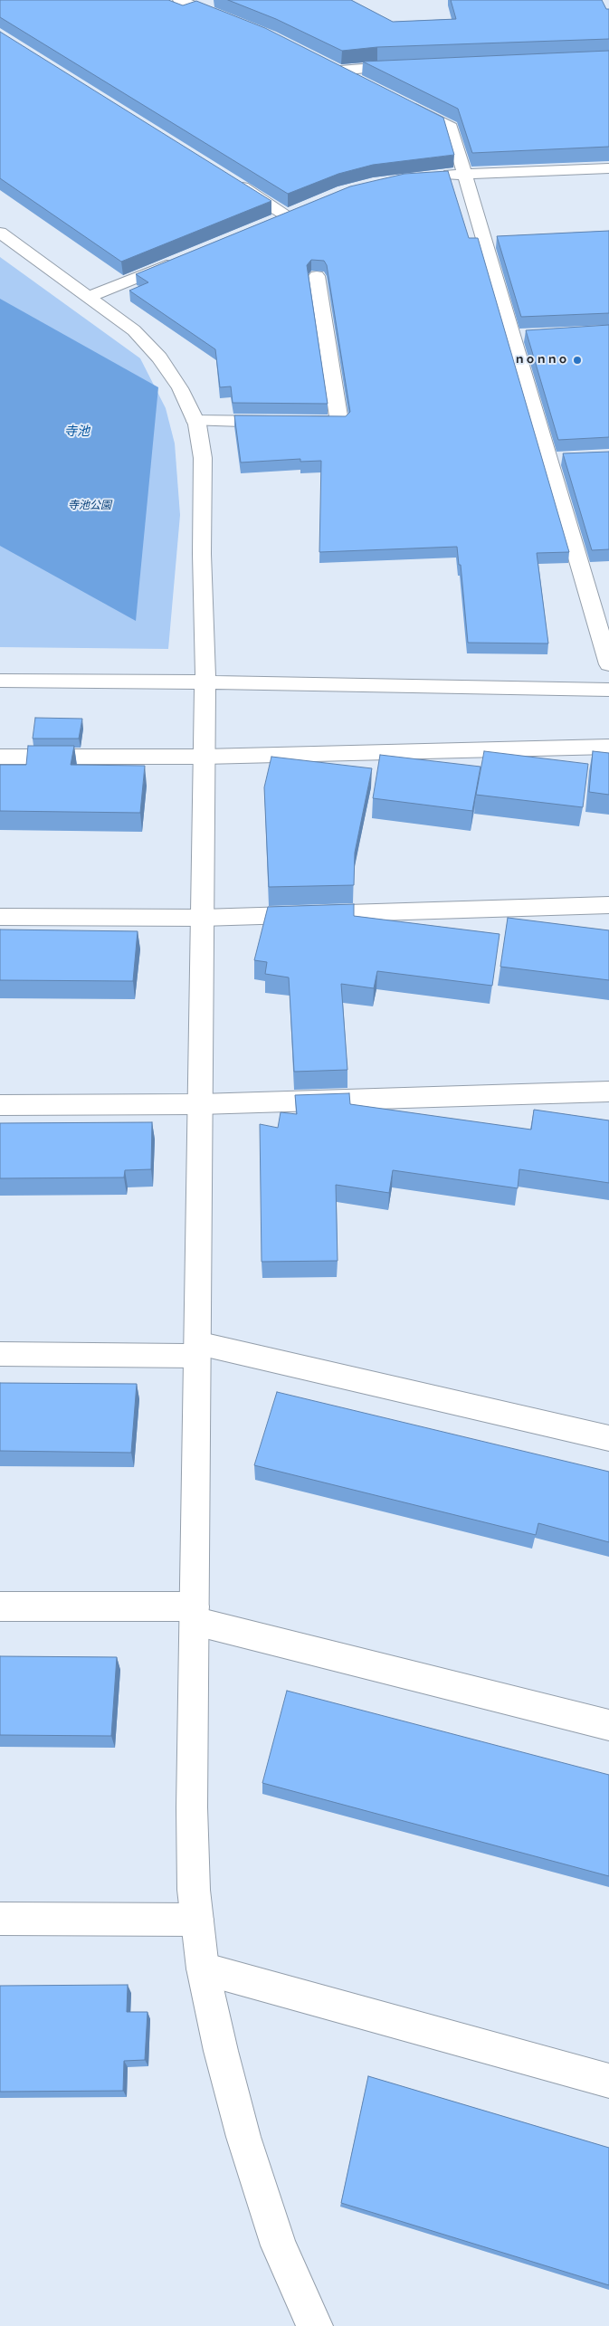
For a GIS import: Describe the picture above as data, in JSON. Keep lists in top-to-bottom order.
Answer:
{
  "water": ["寺池"],
  "parks": ["寺池公園"],
  "places": ["ｎｏｎｎｏ"]
}
